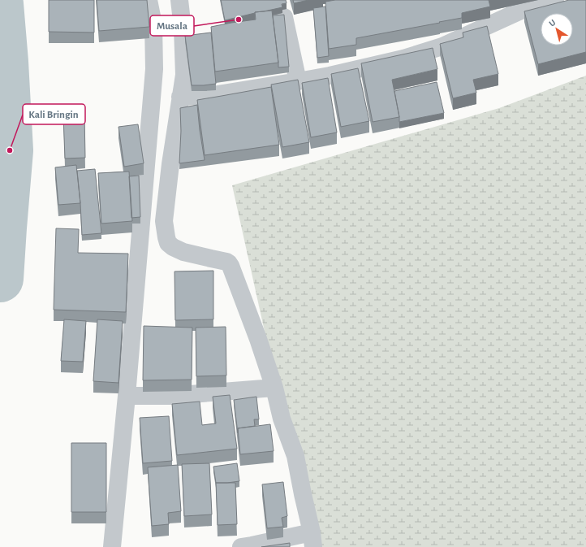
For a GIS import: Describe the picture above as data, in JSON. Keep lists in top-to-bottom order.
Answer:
{
  "places": ["Musala", "Kali Bringin"],
  "north": "top left"
}
